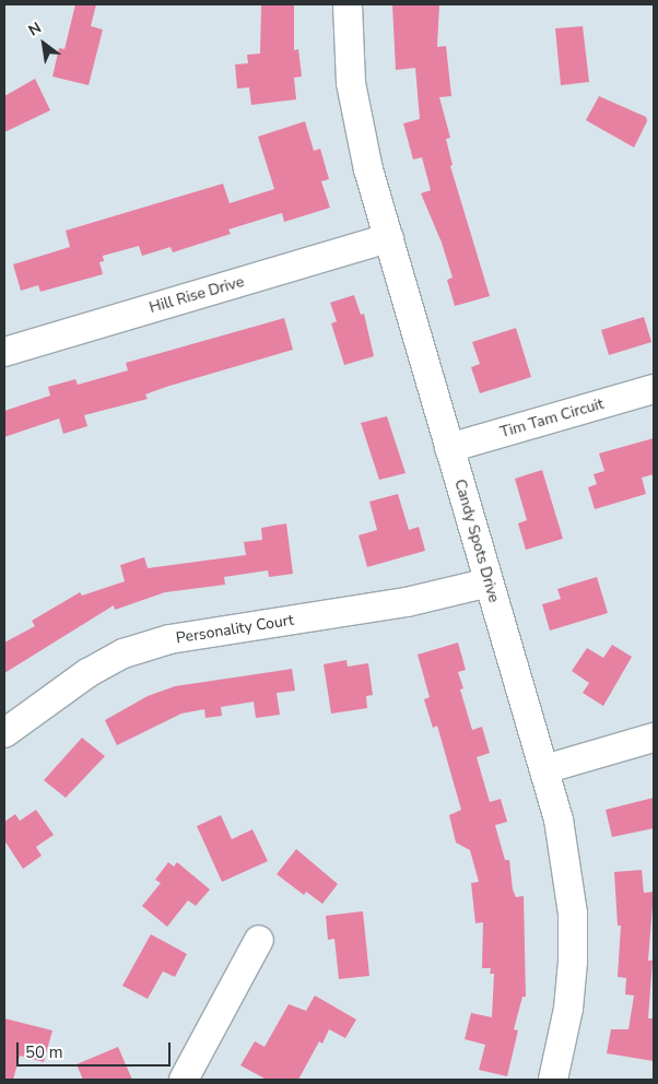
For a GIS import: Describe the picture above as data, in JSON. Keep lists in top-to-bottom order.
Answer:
{
  "streets": {
    "street": [
      "Hill Rise Drive",
      "Tim Tam Circuit",
      "Candy Spots Drive",
      "Personality Court"
    ]
  },
  "crossings": [
    ["Hill Rise Drive", "Candy Spots Drive"],
    ["Tim Tam Circuit", "Candy Spots Drive"],
    ["Candy Spots Drive", "Personality Court"]
  ],
  "scale_bar": "50 m",
  "north": "top left"
}
